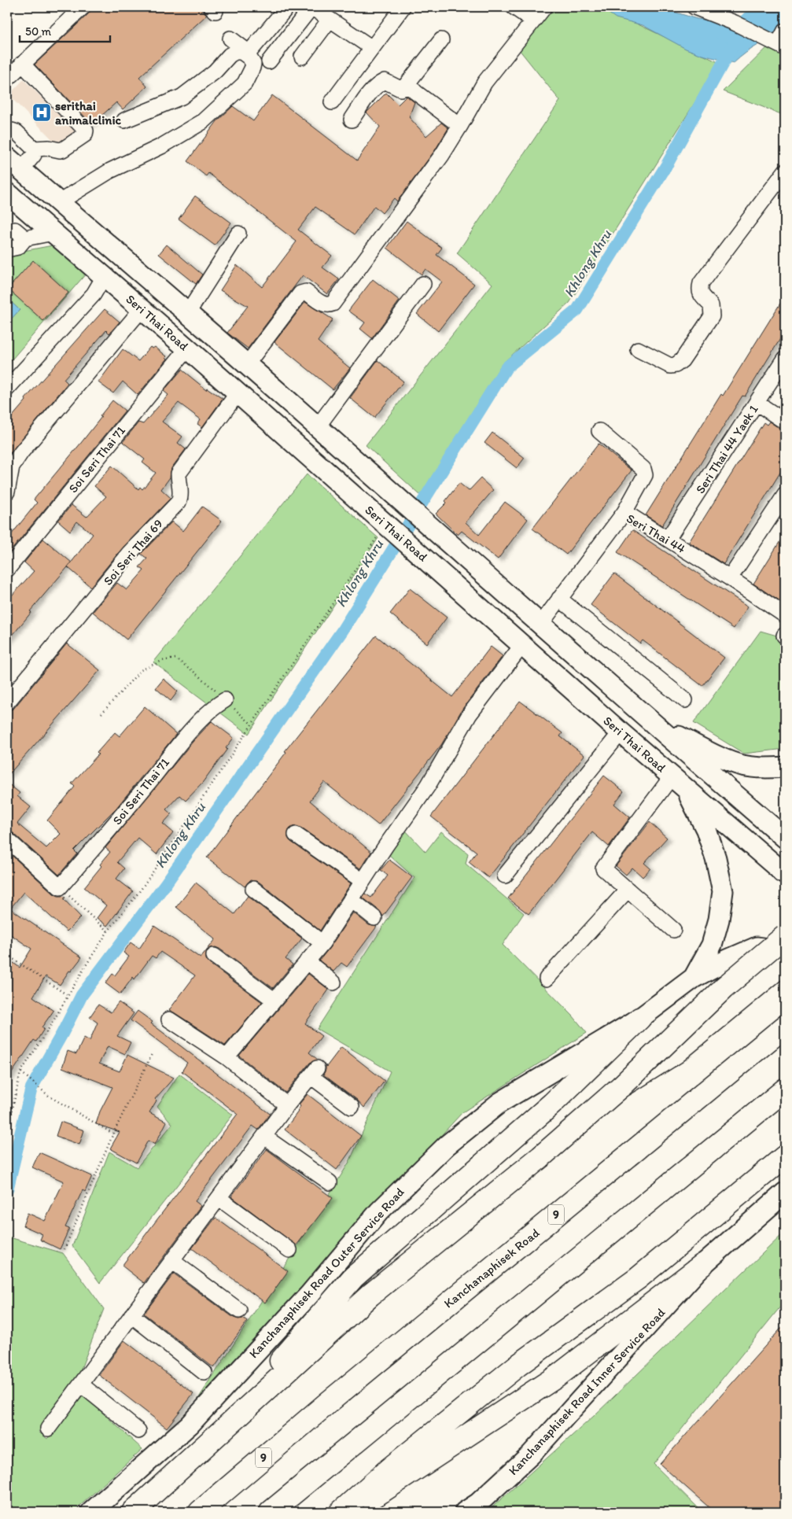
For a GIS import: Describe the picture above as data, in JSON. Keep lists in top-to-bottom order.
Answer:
{
  "streets": {
    "highway": ["9", "Kanchanaphisek Road"],
    "main road": ["Seri Thai Road", "Kanchanaphisek Road Outer Service Road", "Kanchanaphisek Road Inner Service Road"],
    "street": [
      "Seri Thai 44 Yaek 1",
      "Soi Seri Thai 71",
      "Seri Thai 44",
      "Soi Seri Thai 69"
    ]
  },
  "crossings": [
    ["Seri Thai Road", "Soi Seri Thai 71"],
    ["Seri Thai Road", "Seri Thai 44"],
    ["Seri Thai Road", "Soi Seri Thai 69"],
    ["Seri Thai 44 Yaek 1", "Seri Thai 44"]
  ],
  "water": ["Khlong Khru"],
  "places": {
    "hospital": ["serithai animalclinic"]
  },
  "scale_bar": "50 m"
}
